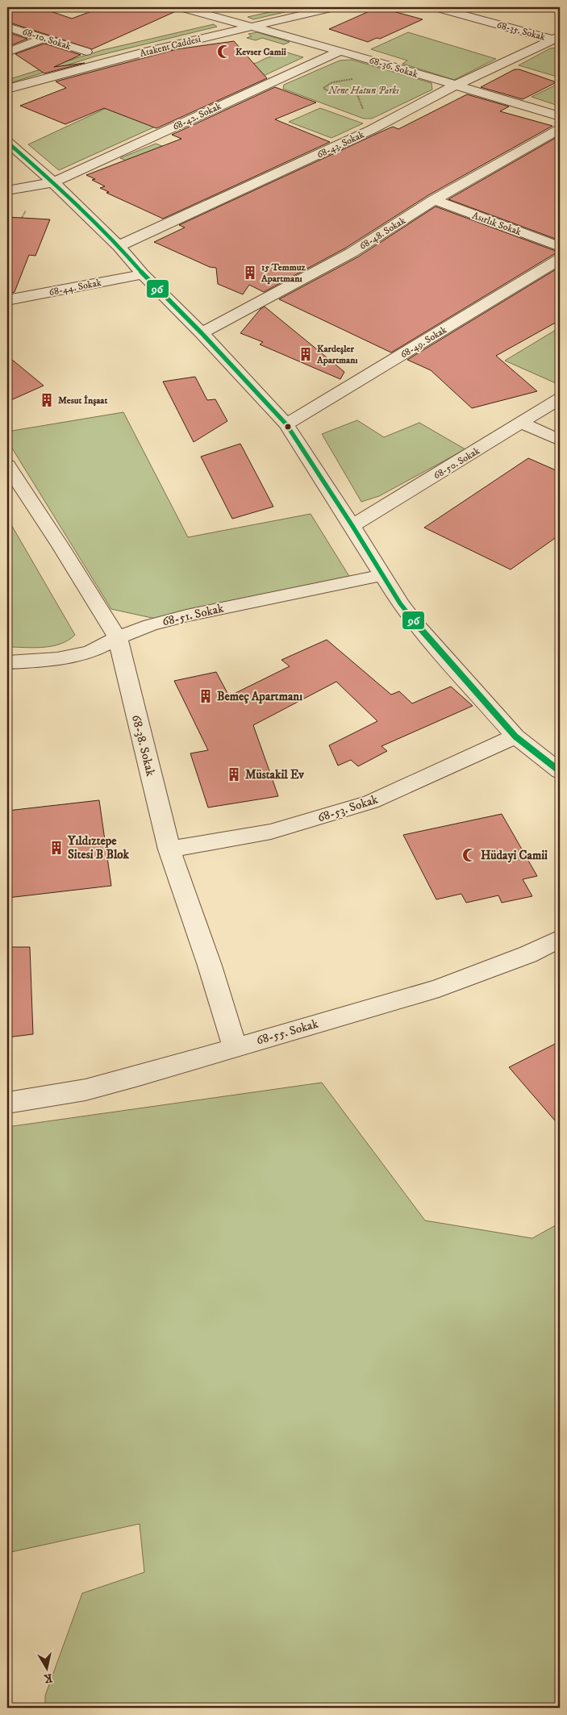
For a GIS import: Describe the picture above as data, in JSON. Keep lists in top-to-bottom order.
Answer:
{
  "streets": {
    "street": [
      "68-35. Sokak",
      "68-10. Sokak",
      "Atakent Caddesi",
      "68-36. Sokak",
      "68-42. Sokak",
      "68-43. Sokak",
      "Asırlık Sokak",
      "68-48. Sokak",
      "68-44. Sokak",
      "68-49. Sokak",
      "68-50. Sokak",
      "68-51. Sokak",
      "68-38. Sokak",
      "68-53. Sokak",
      "68-55. Sokak"
    ]
  },
  "crossings": [
    ["68-35. Sokak", "68-43. Sokak"],
    ["Atakent Caddesi", "68-36. Sokak"],
    ["68-36. Sokak", "68-42. Sokak"],
    ["68-36. Sokak", "68-43. Sokak"],
    ["Asırlık Sokak", "68-48. Sokak"],
    ["68-51. Sokak", "68-38. Sokak"],
    ["68-38. Sokak", "68-53. Sokak"],
    ["68-38. Sokak", "68-55. Sokak"]
  ],
  "parks": ["Nene Hatun Parkı"],
  "places": {
    "mosque": ["Kevser Camii", "Hüdayi Camii"],
    "building": [
      "15 Temmuz Apartmanı",
      "Kardeşler Apartmanı",
      "Mesut İnşaat",
      "Bemeç Apartmanı",
      "Müstakil Ev",
      "Yıldıztepe Sitesi B Blok"
    ]
  },
  "lines": ["transit line 96"],
  "north": "bottom"
}
